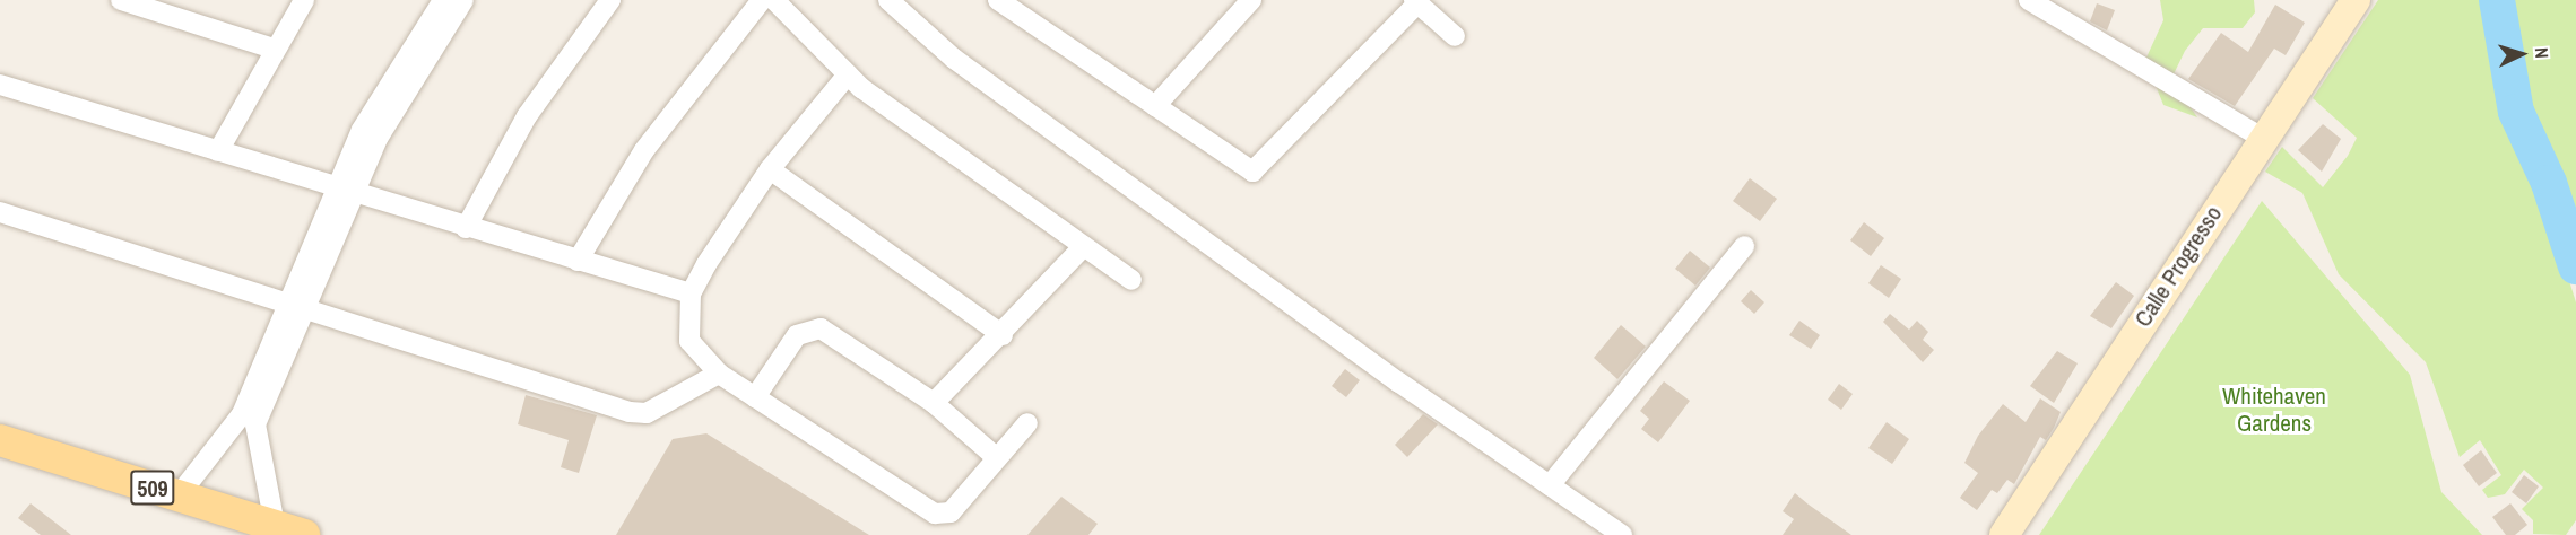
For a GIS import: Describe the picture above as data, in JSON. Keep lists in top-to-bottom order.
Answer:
{
  "streets": {
    "main road": ["Calle Progresso", "509"]
  },
  "parks": ["Whitehaven Gardens"],
  "north": "right"
}
